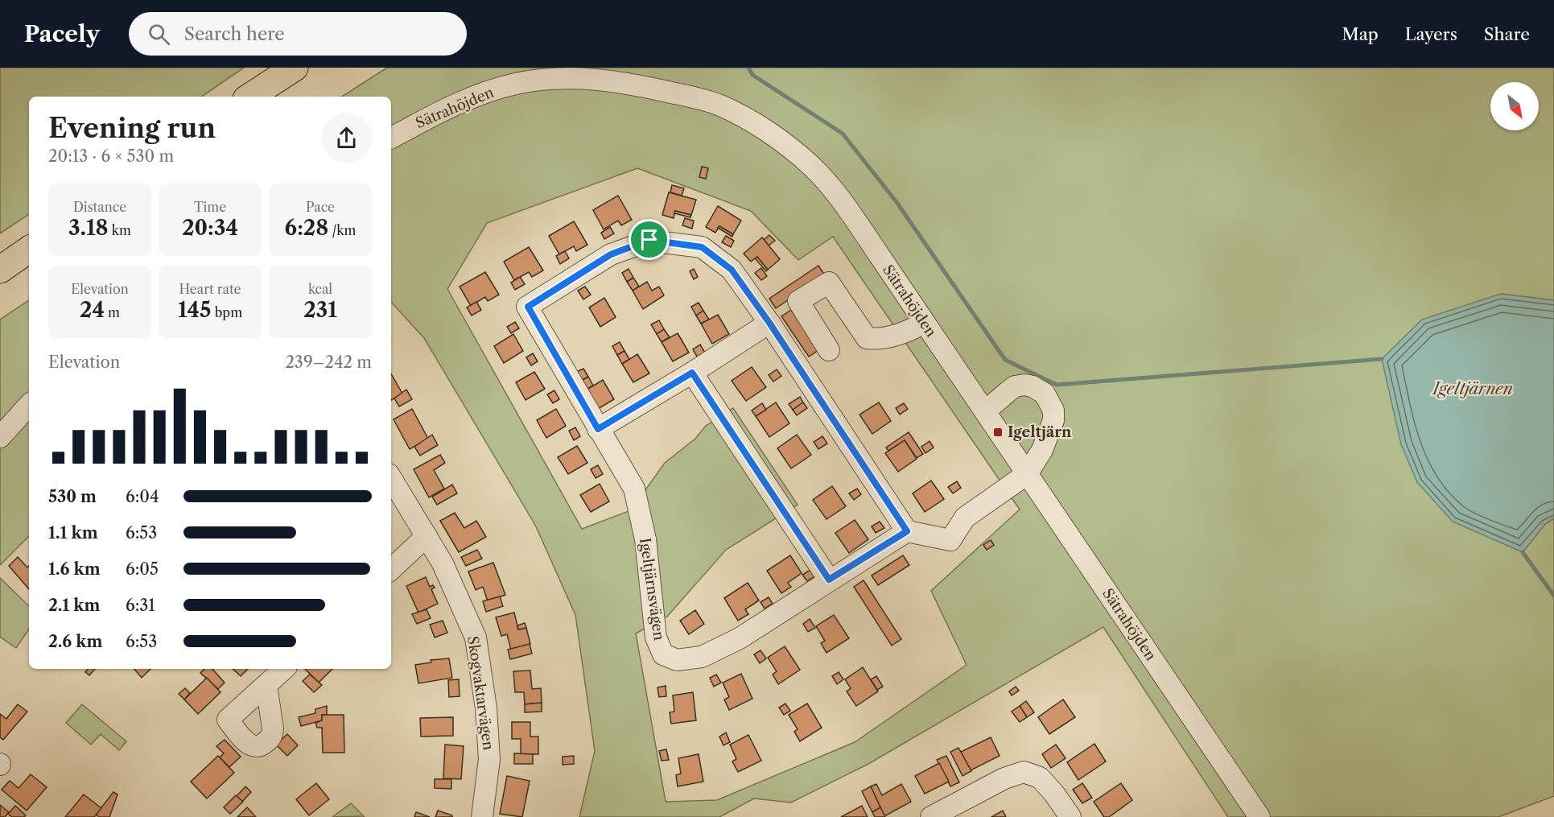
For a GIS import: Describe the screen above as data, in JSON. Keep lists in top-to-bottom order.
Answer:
{
  "streets": {
    "street": ["Sätrahöjden", "Igeltjärnsvägen", "Skogvaktarvägen"]
  },
  "water": ["Igeltjärnen"],
  "places": {
    "transit": ["Igeltjärn"]
  },
  "north": "bottom right",
  "page": {
    "header": "Pacely",
    "search": "Search here",
    "nav": ["Map", "Layers", "Share"],
    "heading": ["Evening run", "20:13 · 6 × 530 m"],
    "stats": [
      ["Distance", "3.18 km"],
      ["Time", "20:34"],
      ["Pace", "6:28 /km"],
      ["Elevation", "24 m"],
      ["Heart rate", "145 bpm"],
      ["kcal", "231"]
    ],
    "chart": ["Elevation", "239–242 m"],
    "list": [
      {
        "name": "530 m",
        "note": "6:04"
      },
      {
        "name": "1.1 km",
        "note": "6:53"
      },
      {
        "name": "1.6 km",
        "note": "6:05"
      },
      {
        "name": "2.1 km",
        "note": "6:31"
      },
      {
        "name": "2.6 km",
        "note": "6:53"
      }
    ]
  }
}
